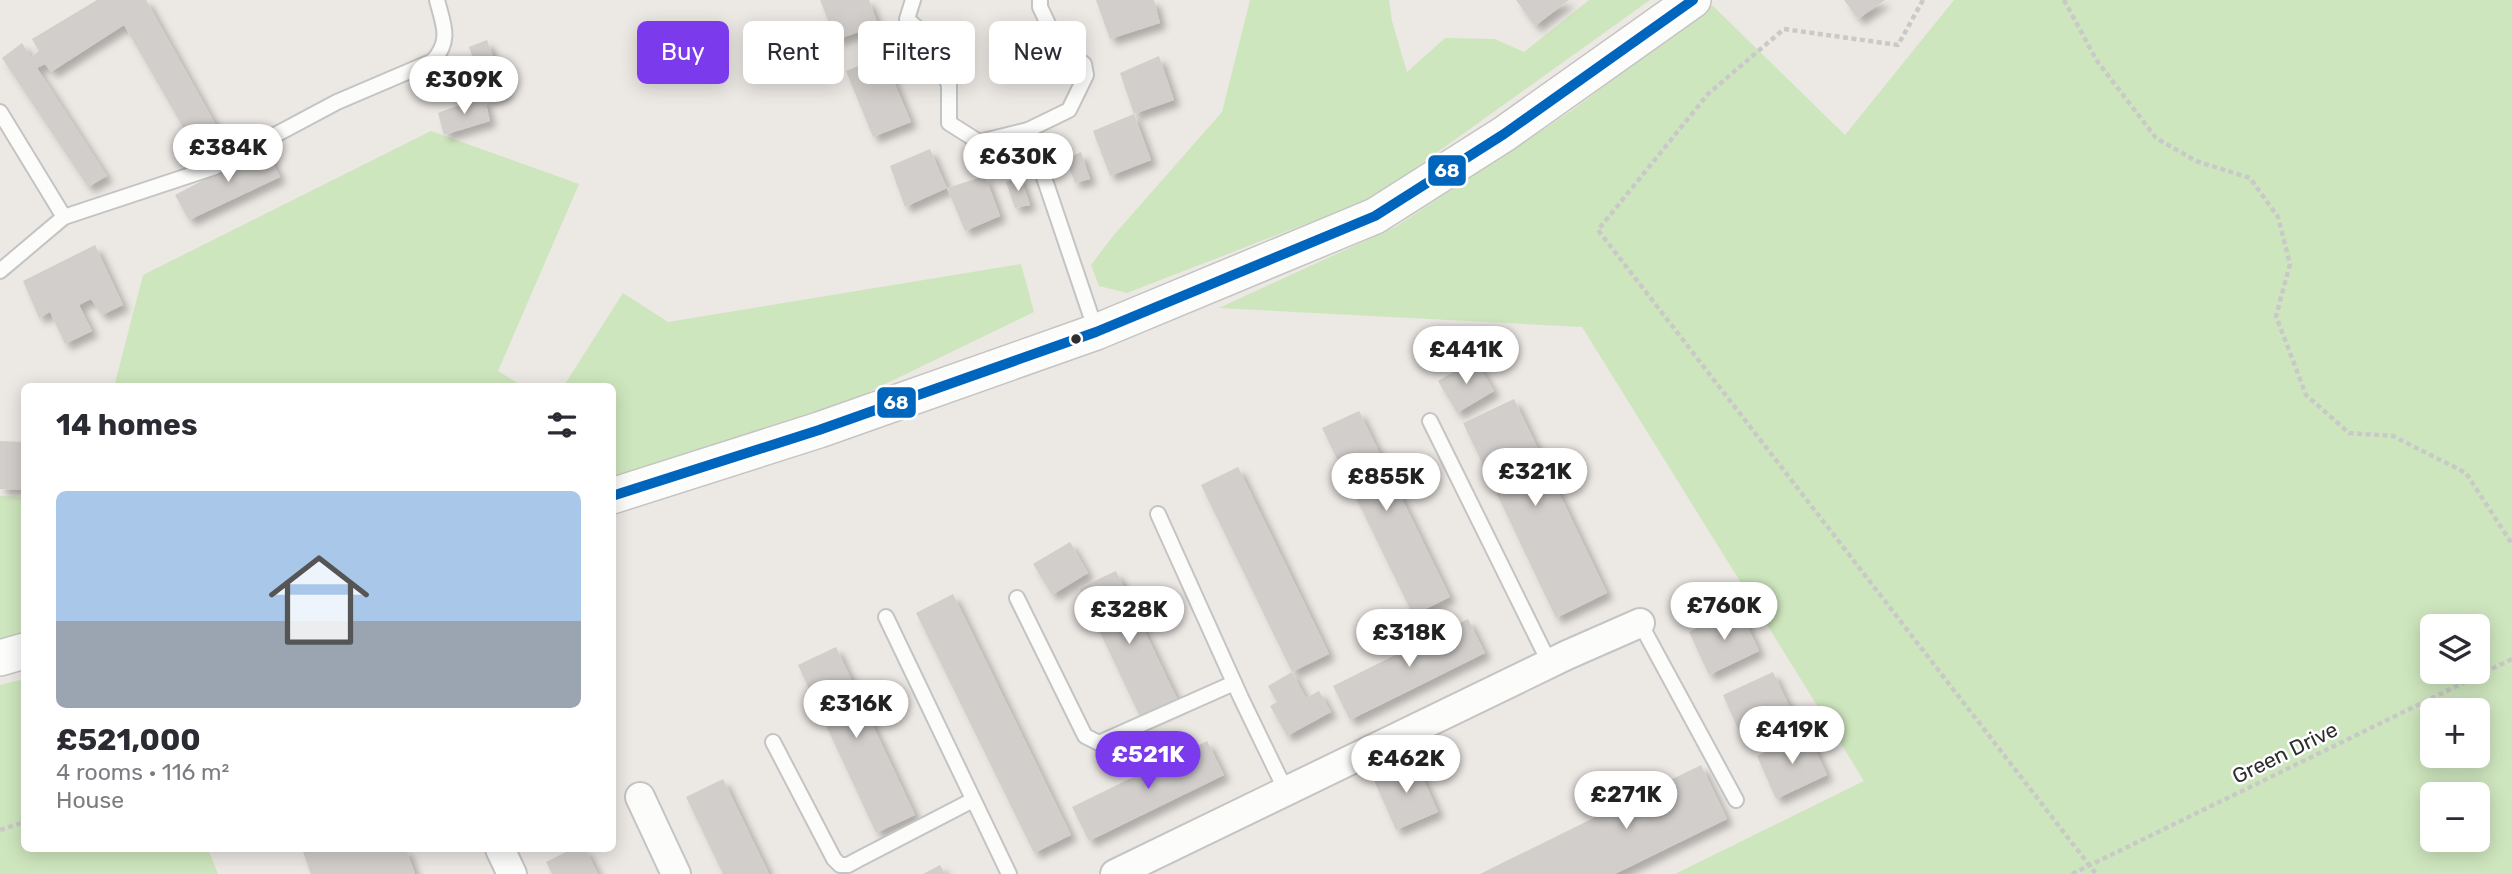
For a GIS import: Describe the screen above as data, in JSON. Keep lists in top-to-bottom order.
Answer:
{
  "streets": {
    "path": ["Green Drive"]
  },
  "lines": ["transit line 68"],
  "page": {
    "chip": [
      "Buy",
      "Rent",
      "Filters",
      "New"
    ],
    "price": [
      "£309K",
      "£384K",
      "£630K",
      "£441K",
      "£321K",
      "£855K",
      "£760K",
      "£328K",
      "£318K",
      "£316K",
      "£419K",
      "£521K",
      "£462K",
      "£271K"
    ],
    "heading": "14 homes",
    "list": [
      {
        "name": "£521,000",
        "note": "4 rooms · 116 m² · House"
      }
    ],
    "map_buttons": ["+", "−"]
  }
}
